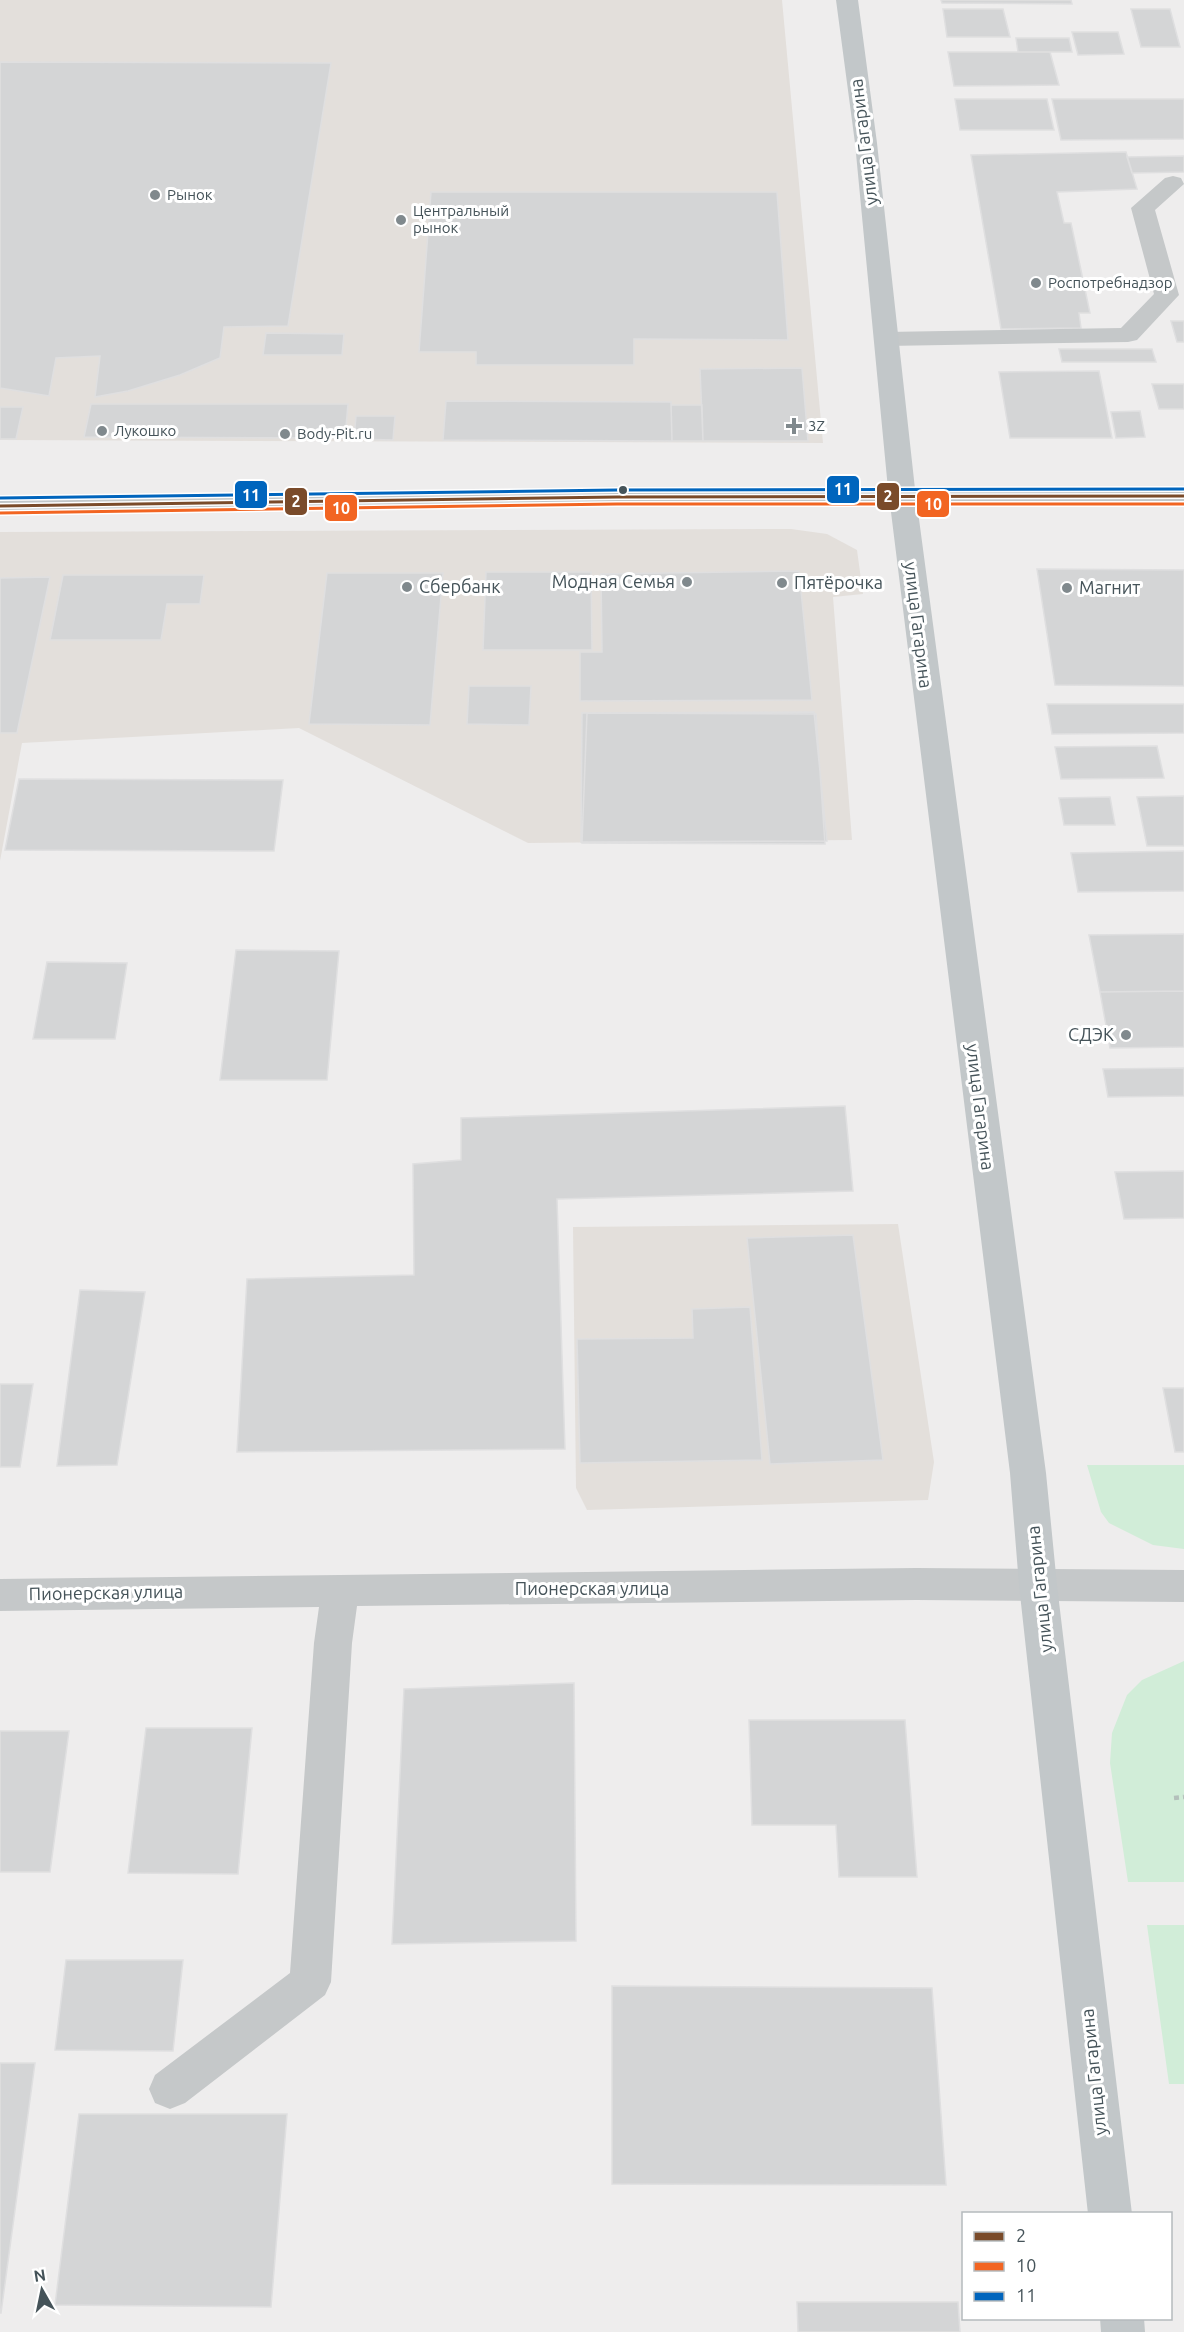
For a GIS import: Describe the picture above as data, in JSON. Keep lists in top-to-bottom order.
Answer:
{
  "streets": {
    "main road": ["улица Гагарина"],
    "street": ["Пионерская улица"]
  },
  "crossings": [
    ["улица Гагарина", "Пионерская улица"]
  ],
  "places": {
    "other": [
      "Рынок",
      "Центральный рынок",
      "Роспотребнадзор",
      "Лукошко",
      "Body-Pit.ru",
      "Модная Семья",
      "Пятёрочка",
      "Сбербанк",
      "Магнит",
      "СДЭК"
    ],
    "health": ["3Z"]
  },
  "lines": ["transit line 11", "transit line 2", "transit line 10"],
  "legend": ["2", "10", "11"],
  "north": "top"
}
